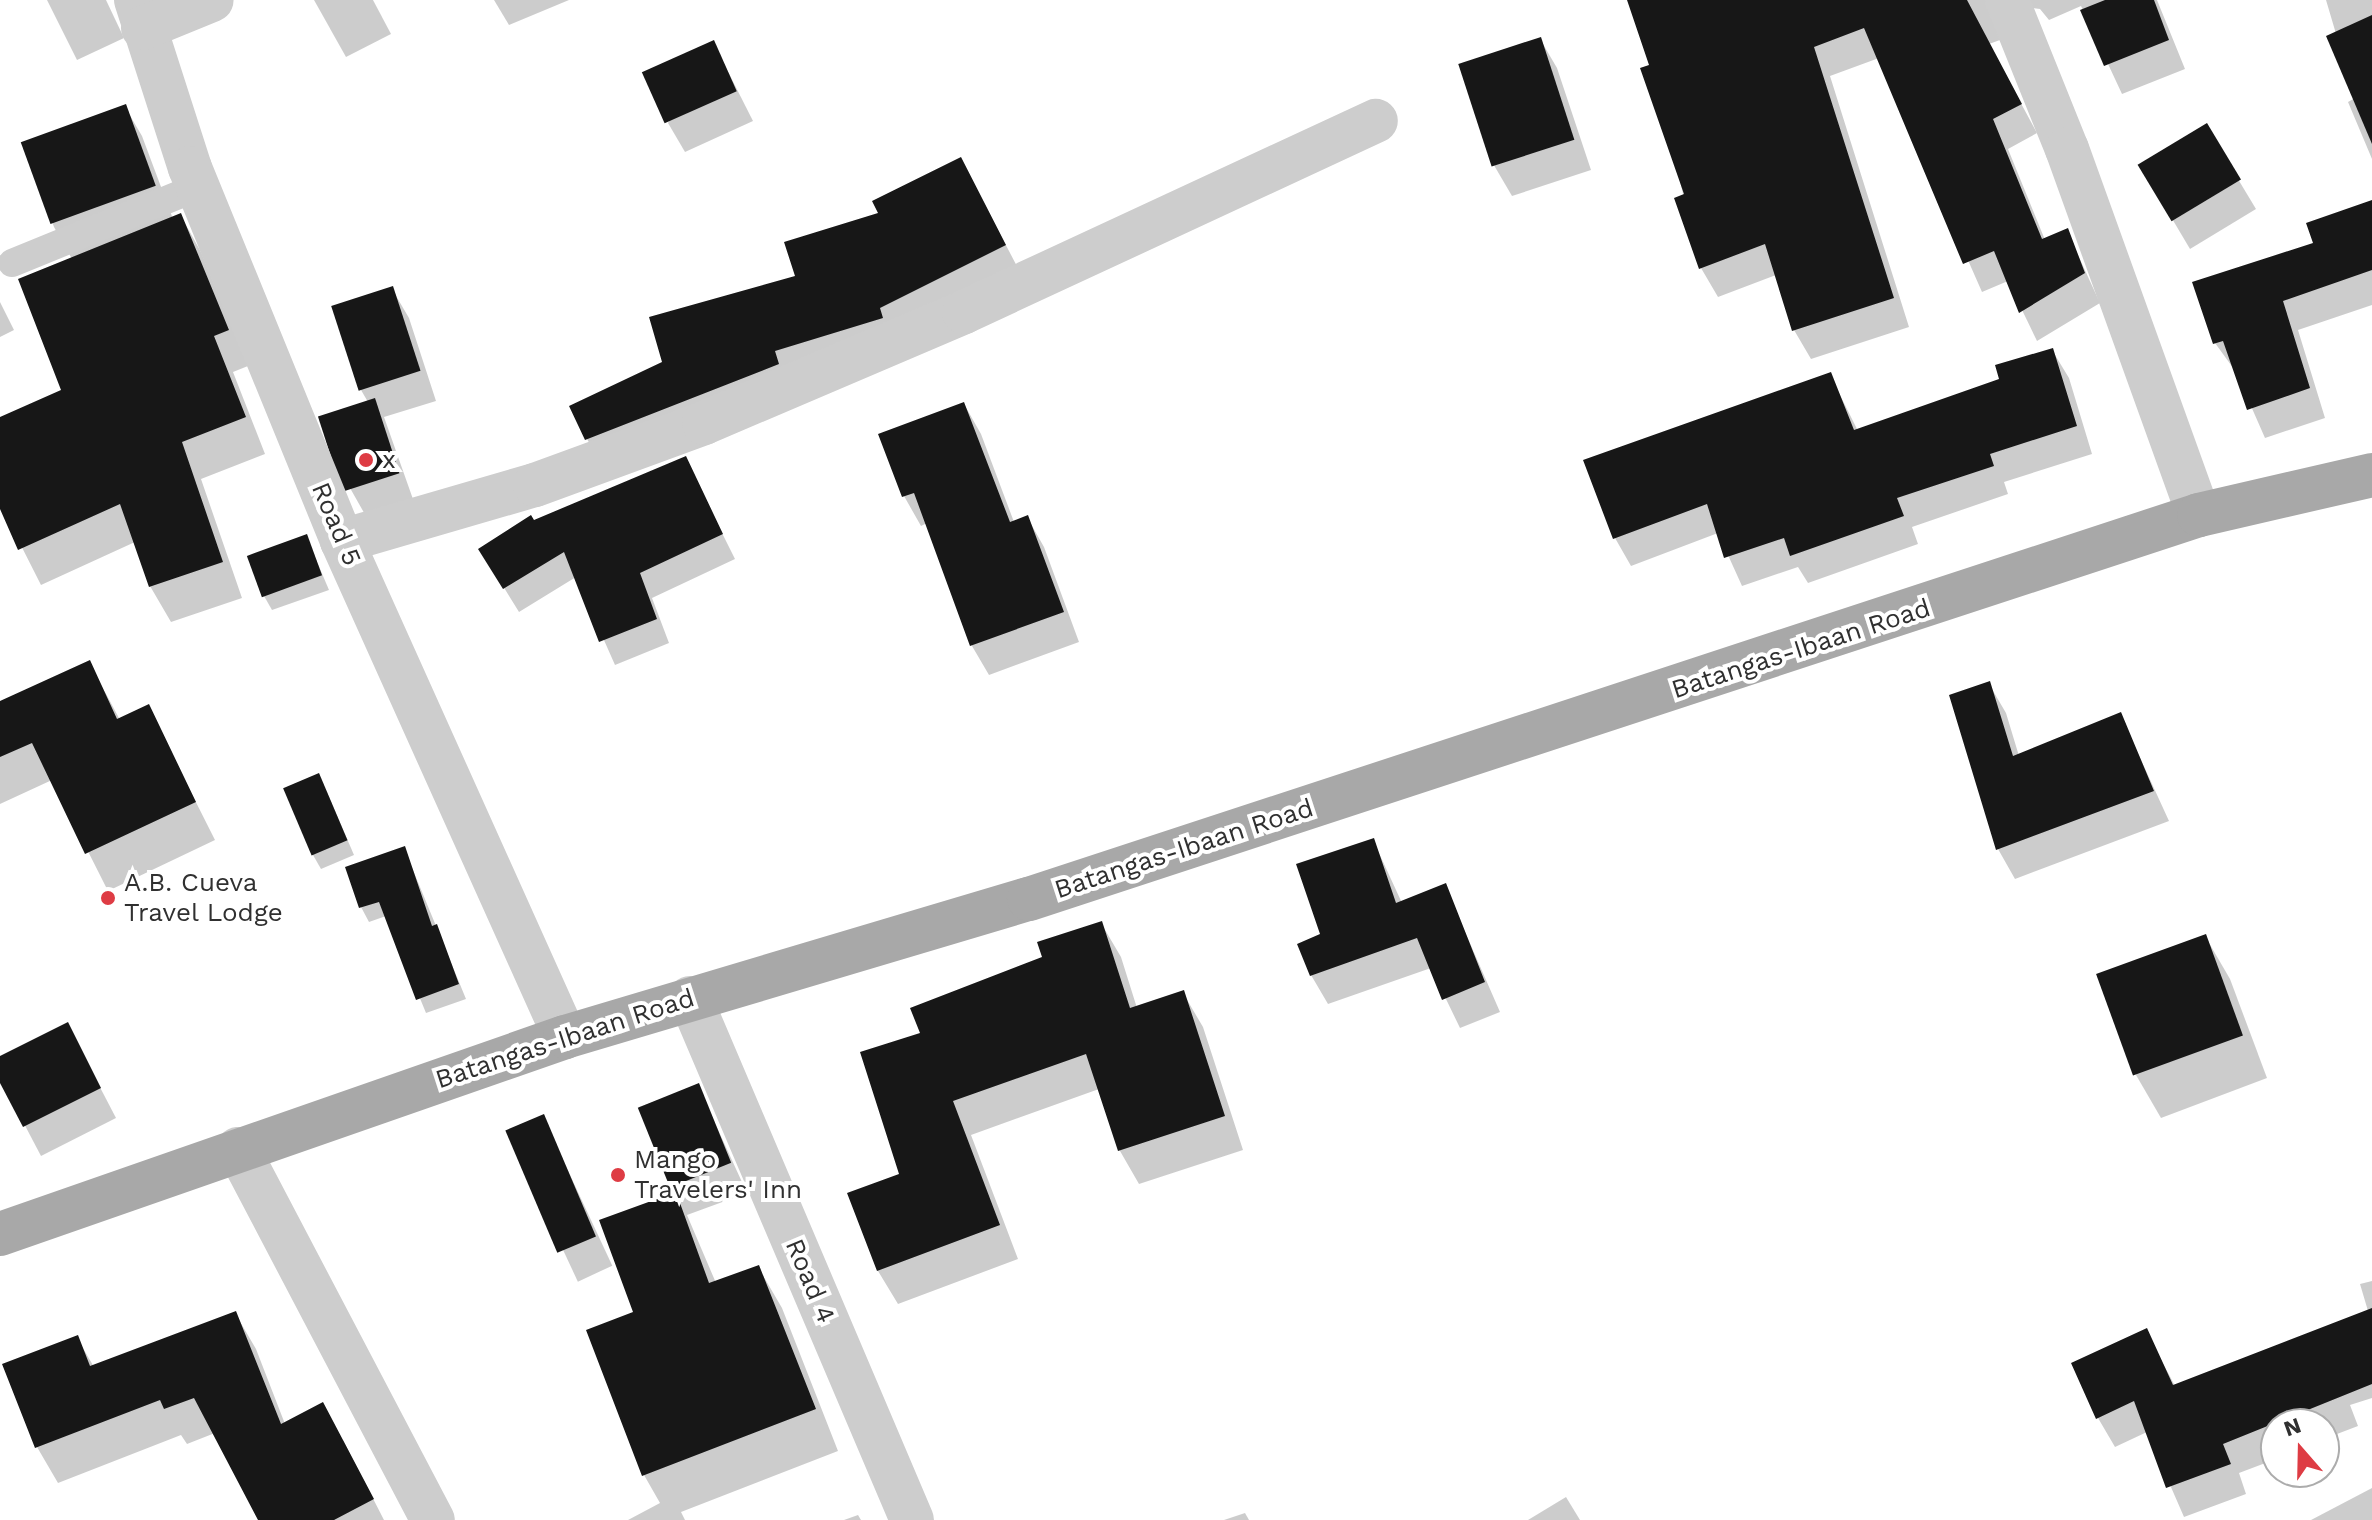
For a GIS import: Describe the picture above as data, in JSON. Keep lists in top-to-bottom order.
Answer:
{
  "streets": {
    "main road": ["Batangas-Ibaan Road"],
    "street": ["Road 5", "Road 4"]
  },
  "crossings": [
    ["Road 5", "Batangas-Ibaan Road"],
    ["Batangas-Ibaan Road", "Road 4"]
  ],
  "places": ["x", "A.B. Cueva Travel Lodge", "Mango Travelers' Inn"],
  "north": "top"
}
